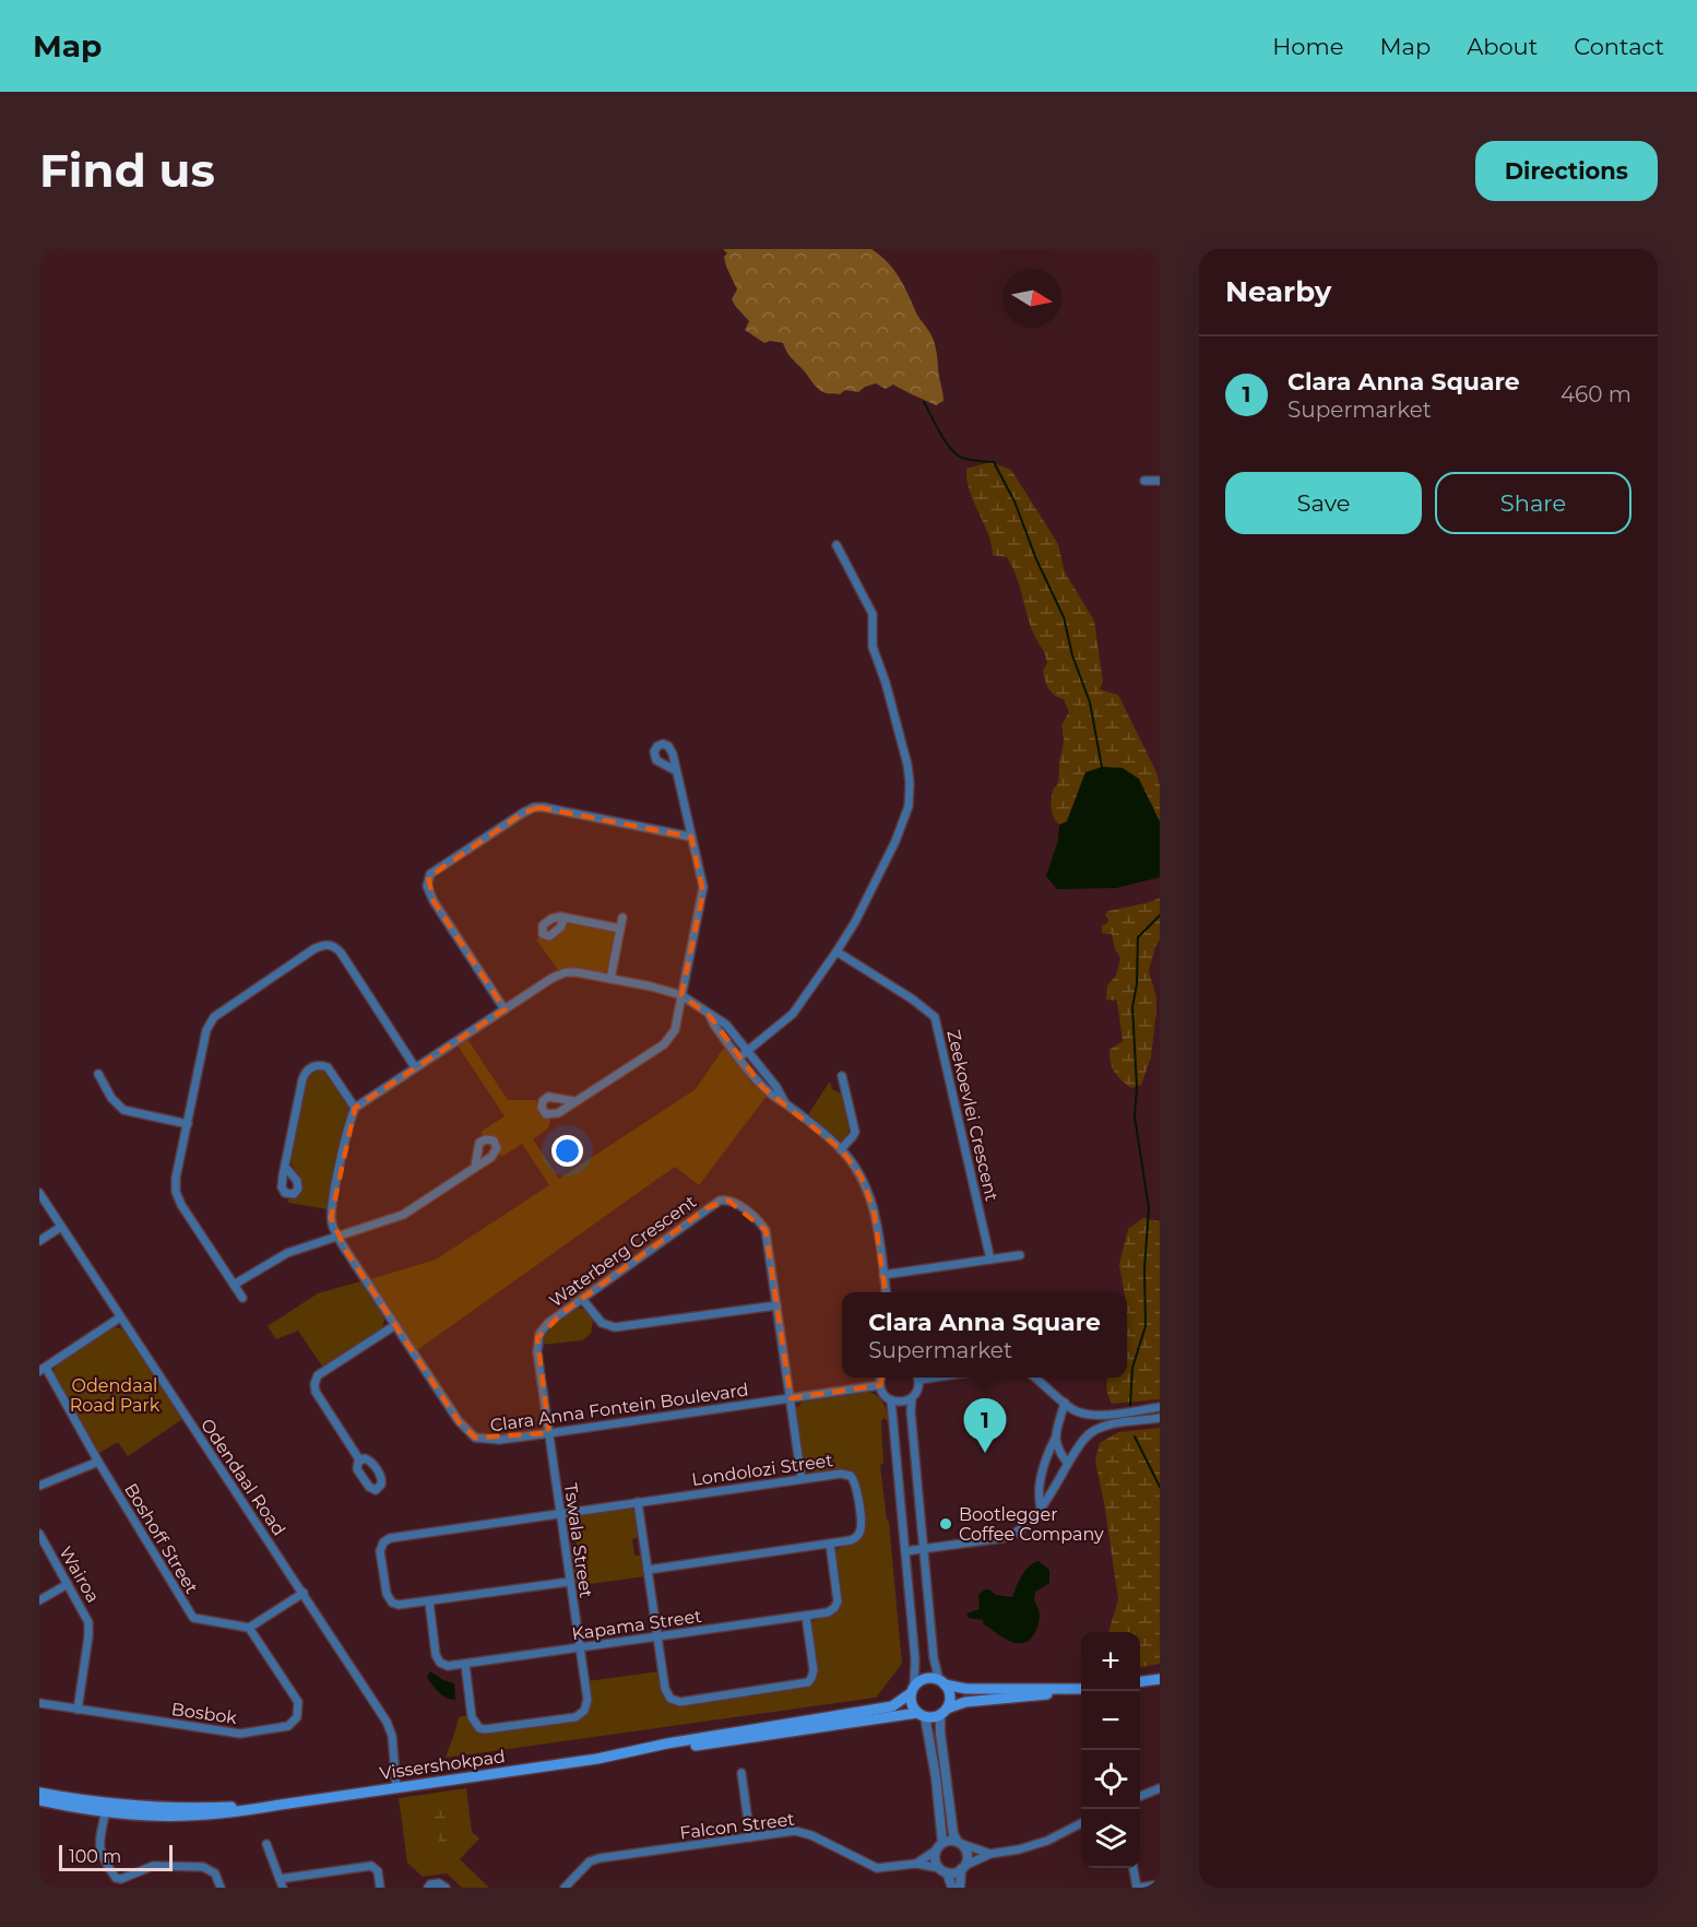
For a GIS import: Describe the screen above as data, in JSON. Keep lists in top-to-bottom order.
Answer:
{
  "streets": {
    "main road": ["Vissershokpad"],
    "street": [
      "Zeekoevlei Crescent",
      "Waterberg Crescent",
      "Clara Anna Fontein Boulevard",
      "Londolozi Street",
      "Odendaal Road",
      "Boshoff Street",
      "Tswala Street",
      "Wairoa",
      "Kapama Street",
      "Bosbok",
      "Falcon Street"
    ]
  },
  "crossings": [
    ["Waterberg Crescent", "Clara Anna Fontein Boulevard"],
    ["Waterberg Crescent", "Londolozi Street"],
    ["Waterberg Crescent", "Tswala Street"],
    ["Clara Anna Fontein Boulevard", "Tswala Street"],
    ["Londolozi Street", "Tswala Street"],
    ["Londolozi Street", "Kapama Street"],
    ["Odendaal Road", "Vissershokpad"],
    ["Boshoff Street", "Bosbok"],
    ["Tswala Street", "Kapama Street"],
    ["Wairoa", "Bosbok"]
  ],
  "parks": ["Odendaal Road Park"],
  "places": ["Bootlegger Coffee Company"],
  "scale_bar": "100 m",
  "north": "right",
  "page": {
    "header": "Map",
    "nav": [
      "Home",
      "Map",
      "About",
      "Contact"
    ],
    "buttons": [
      "Directions",
      ["Save", "Share"]
    ],
    "title": "Find us",
    "heading": "Nearby",
    "list": [
      {
        "mark": "1",
        "name": "Clara Anna Square",
        "note": "Supermarket",
        "value": "460 m"
      }
    ],
    "popup": ["Clara Anna Square", "Supermarket"],
    "pins": "1",
    "map_buttons": ["+", "−"],
    "scale": "100 m"
  }
}
